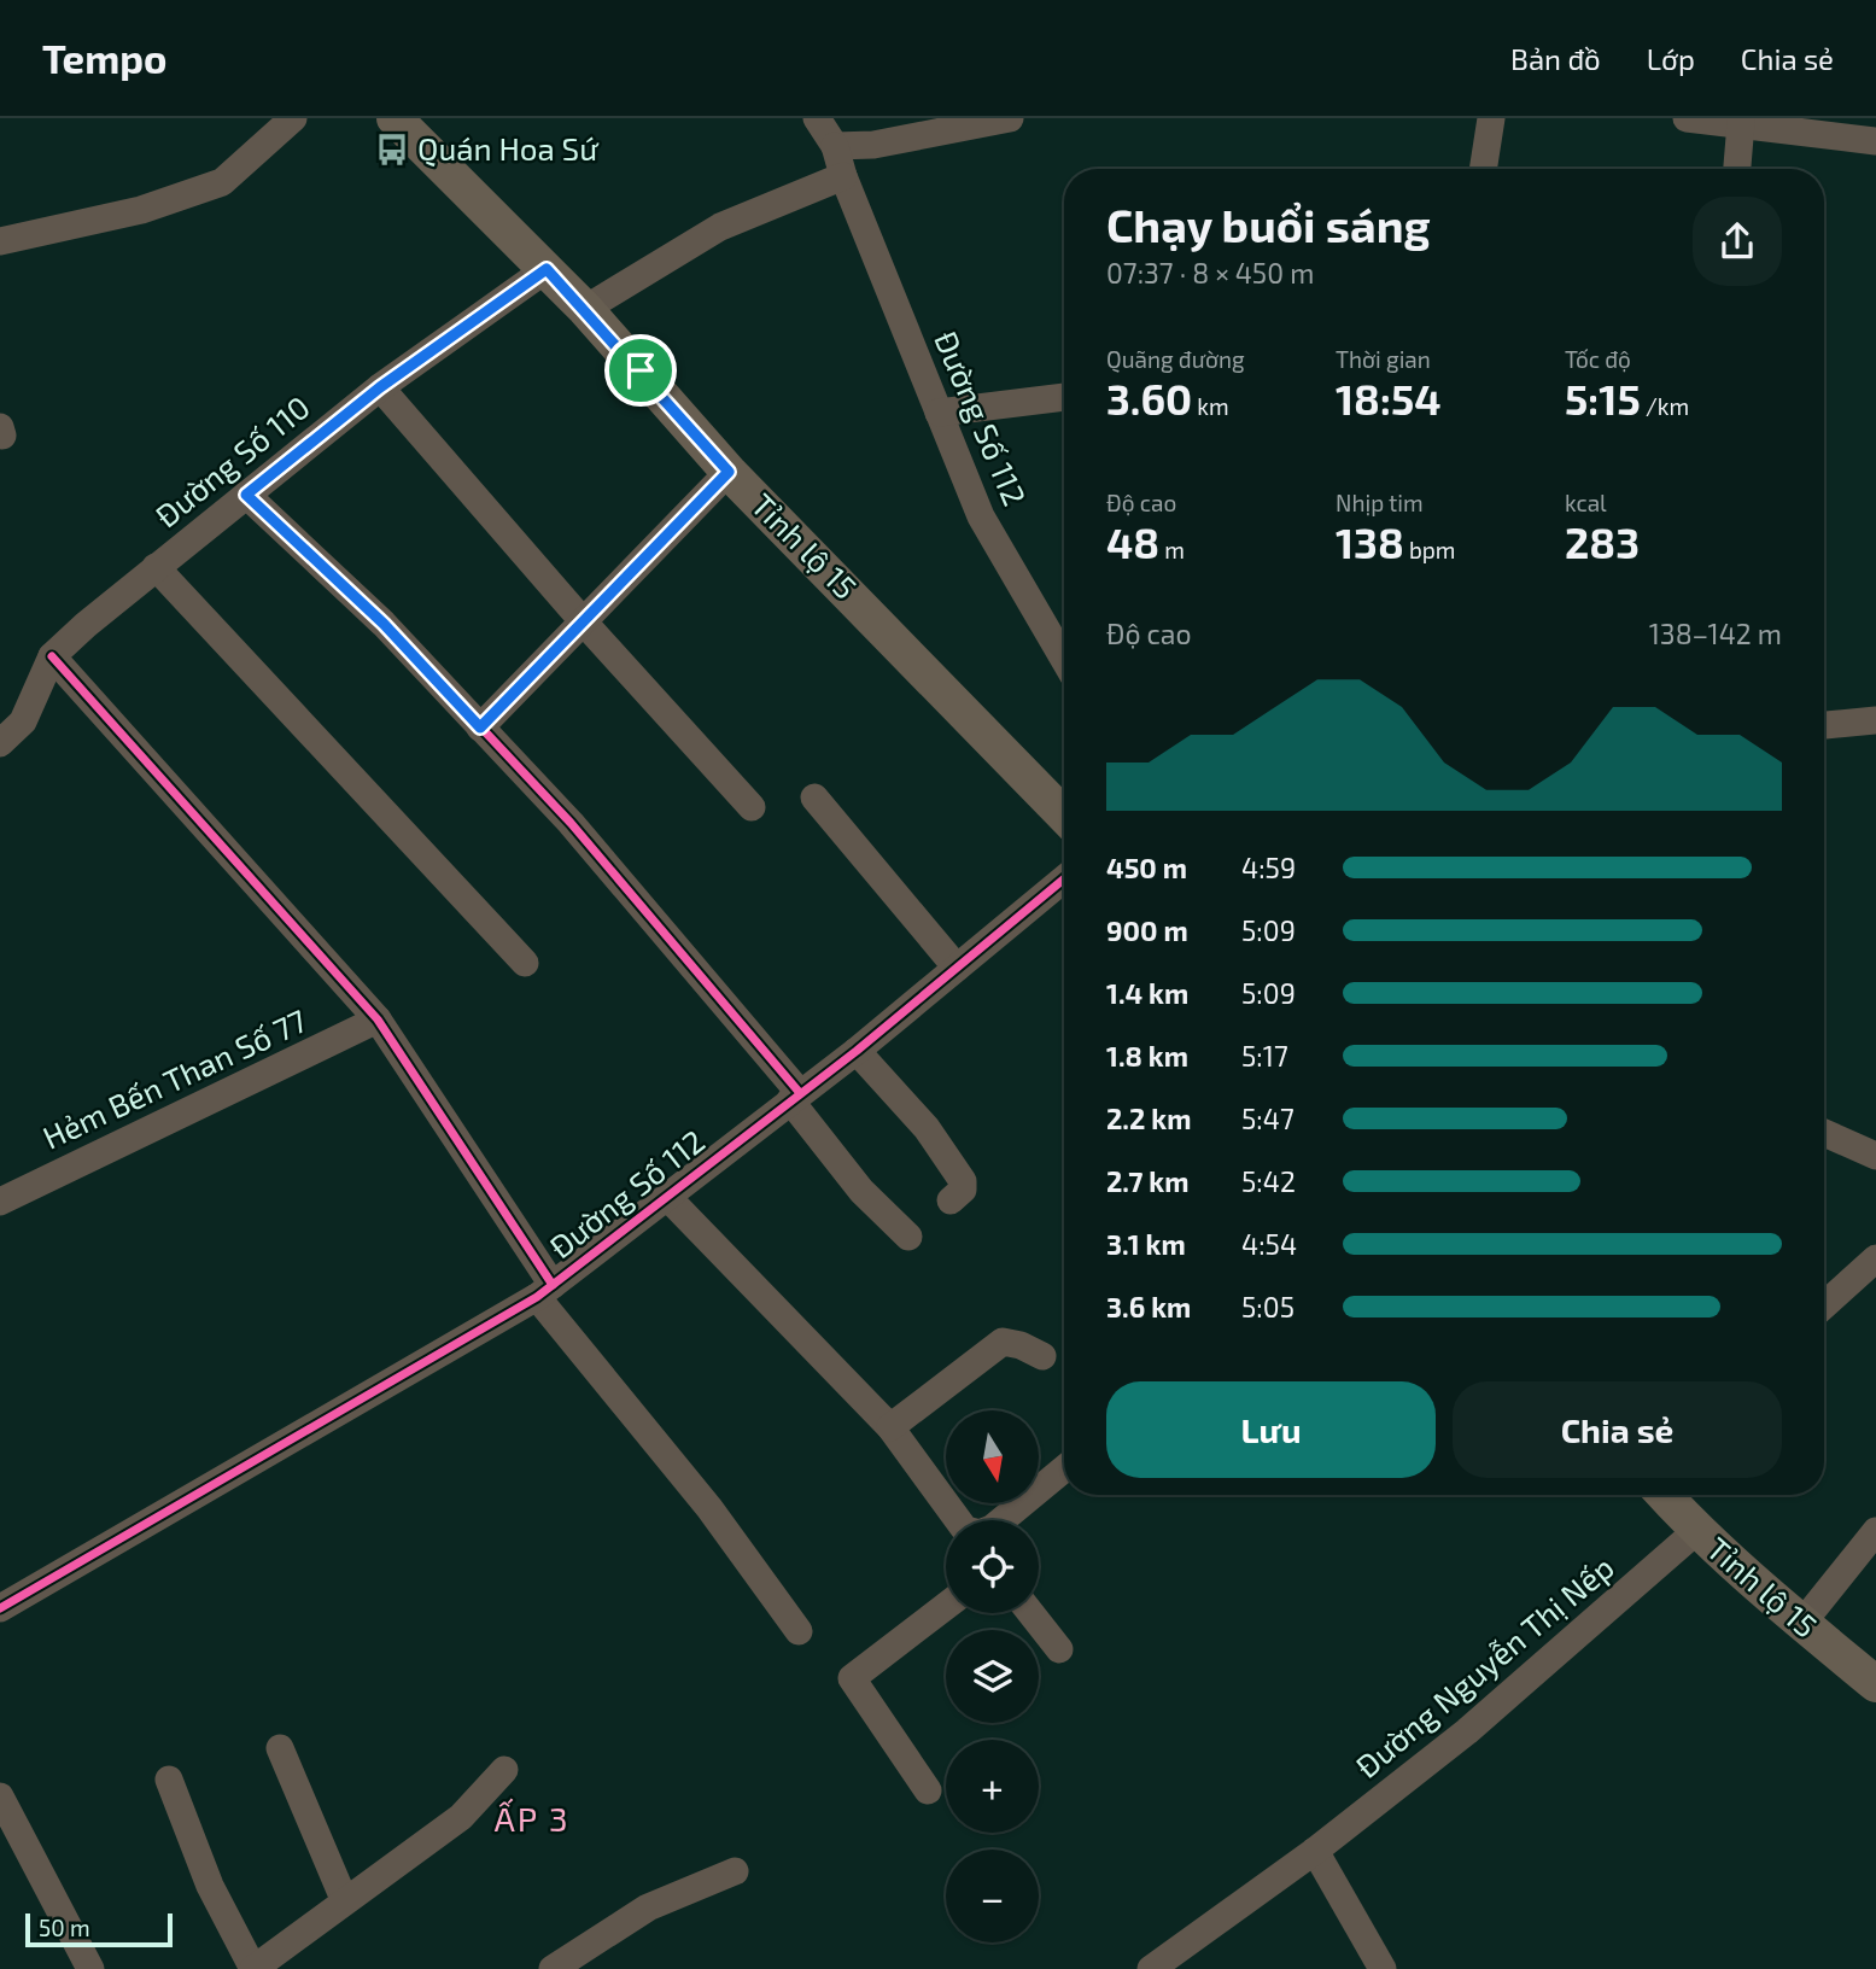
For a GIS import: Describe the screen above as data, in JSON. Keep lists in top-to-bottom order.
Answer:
{
  "streets": {
    "main road": ["Tỉnh lộ 15"],
    "street": [
      "Đường Số 112",
      "Đường Số 110",
      "Hẻm Bến Than Số 77",
      "Đường Nguyễn Thị Nếp"
    ]
  },
  "crossings": [
    ["Đường Số 110", "Tỉnh lộ 15"],
    ["Tỉnh lộ 15", "Đường Nguyễn Thị Nếp"]
  ],
  "districts": ["ẤP 3"],
  "places": {
    "bus stop": ["Quán Hoa Sứ"]
  },
  "scale_bar": "50 m",
  "north": "bottom",
  "page": {
    "header": "Tempo",
    "nav": ["Bản đồ", "Lớp", "Chia sẻ"],
    "heading": ["Chạy buổi sáng", "07:37 · 8 × 450 m"],
    "stats": [
      ["Quãng đường", "3.60 km"],
      ["Thời gian", "18:54"],
      ["Tốc độ", "5:15 /km"],
      ["Độ cao", "48 m"],
      ["Nhịp tim", "138 bpm"],
      ["kcal", "283"]
    ],
    "chart": ["Độ cao", "138–142 m"],
    "list": [
      {
        "name": "450 m",
        "note": "4:59"
      },
      {
        "name": "900 m",
        "note": "5:09"
      },
      {
        "name": "1.4 km",
        "note": "5:09"
      },
      {
        "name": "1.8 km",
        "note": "5:17"
      },
      {
        "name": "2.2 km",
        "note": "5:47"
      },
      {
        "name": "2.7 km",
        "note": "5:42"
      },
      {
        "name": "3.1 km",
        "note": "4:54"
      },
      {
        "name": "3.6 km",
        "note": "5:05"
      }
    ],
    "buttons": ["Lưu", "Chia sẻ"],
    "map_buttons": ["+", "−"],
    "scale": "50 m"
  }
}
